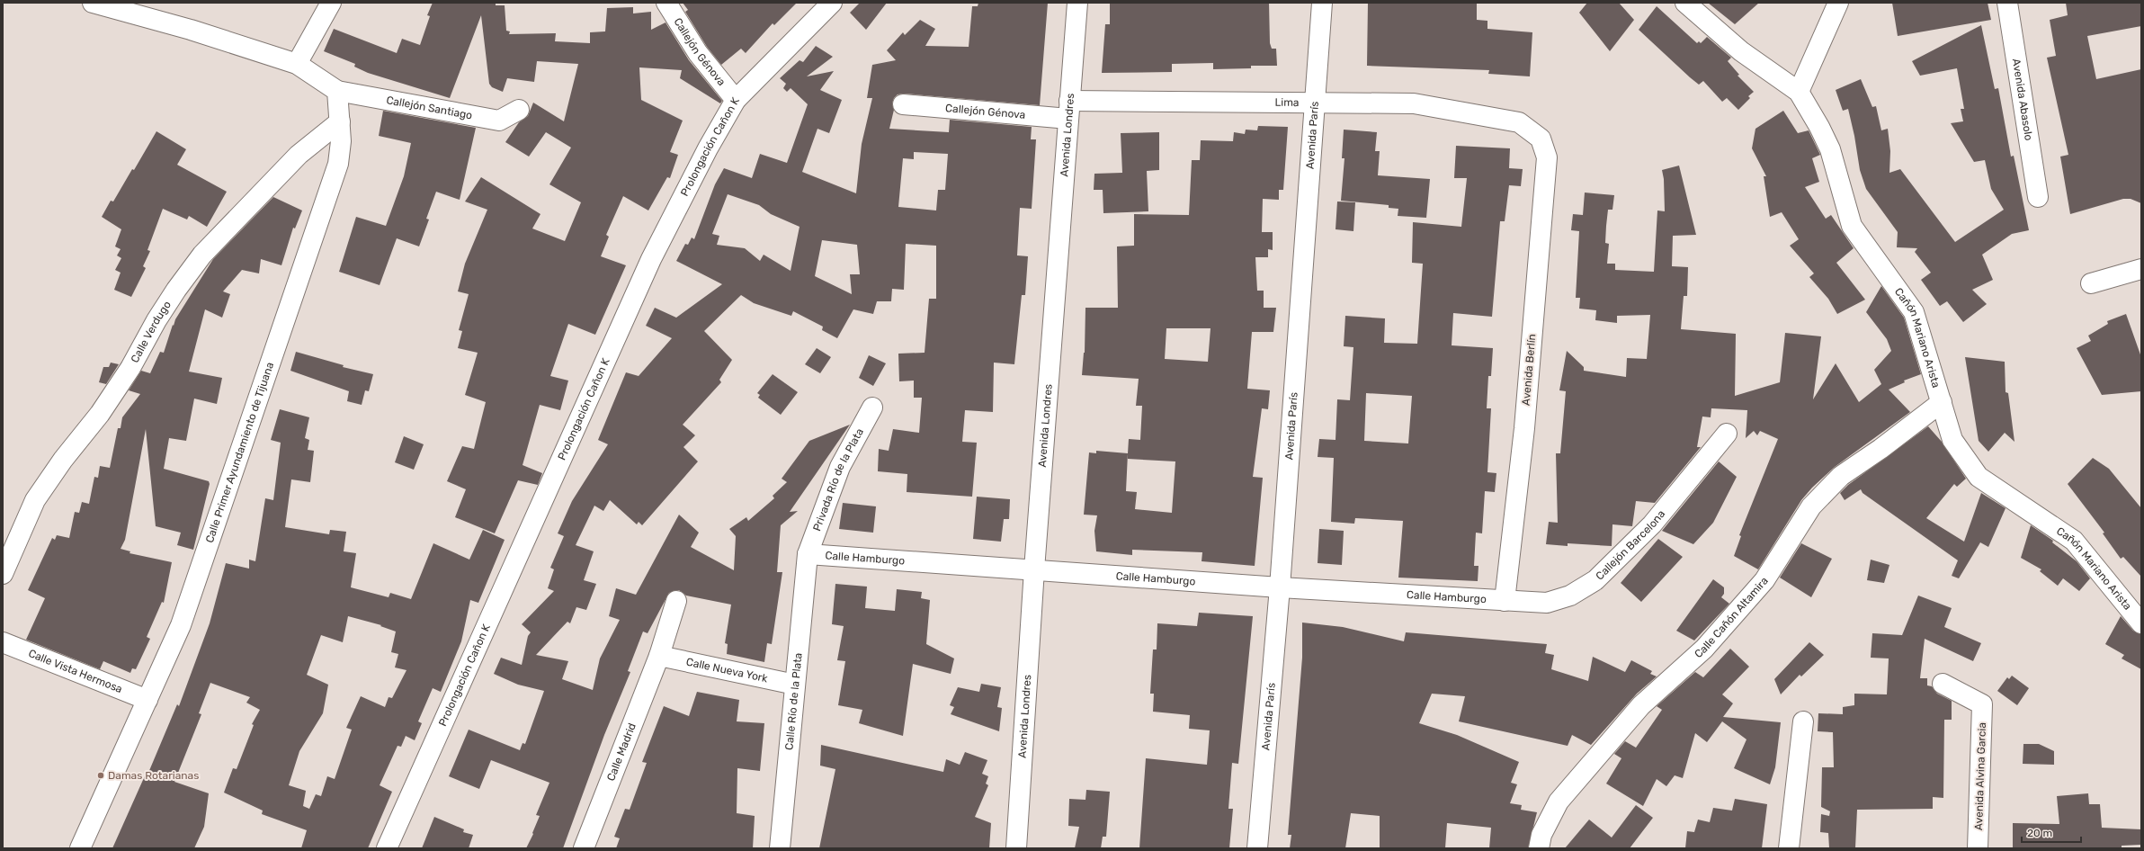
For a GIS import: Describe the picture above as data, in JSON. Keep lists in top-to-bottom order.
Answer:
{
  "streets": {
    "street": [
      "Callejón Génova",
      "Avenida Abasolo",
      "Lima",
      "Callejón Santiago",
      "Avenida Londres",
      "Avenida París",
      "Prolongación Cañon K",
      "Calle Verdugo",
      "Cañón Mariano Arista",
      "Avenida Berlín",
      "Calle Primer Ayundamiento de Tijuana",
      "Privada Río de la Plata",
      "Callejón Barcelona",
      "Calle Hamburgo",
      "Calle Cañón Altamira",
      "Calle Nueva York",
      "Calle Vista Hermosa",
      "Calle Río de la Plata",
      "Calle Madrid",
      "Avenida Alvina Garcia"
    ]
  },
  "crossings": [
    ["Callejón Génova", "Lima"],
    ["Callejón Génova", "Avenida Londres"],
    ["Callejón Génova", "Prolongación Cañon K"],
    ["Lima", "Avenida Londres"],
    ["Lima", "Avenida París"],
    ["Lima", "Avenida Berlín"],
    ["Callejón Santiago", "Calle Primer Ayundamiento de Tijuana"],
    ["Avenida Londres", "Calle Hamburgo"],
    ["Avenida París", "Calle Hamburgo"],
    ["Calle Verdugo", "Calle Primer Ayundamiento de Tijuana"],
    ["Cañón Mariano Arista", "Calle Cañón Altamira"],
    ["Avenida Berlín", "Callejón Barcelona"],
    ["Avenida Berlín", "Calle Hamburgo"],
    ["Calle Primer Ayundamiento de Tijuana", "Calle Vista Hermosa"],
    ["Privada Río de la Plata", "Calle Hamburgo"],
    ["Privada Río de la Plata", "Calle Río de la Plata"],
    ["Callejón Barcelona", "Calle Hamburgo"],
    ["Calle Hamburgo", "Calle Río de la Plata"],
    ["Calle Nueva York", "Calle Río de la Plata"],
    ["Calle Nueva York", "Calle Madrid"]
  ],
  "places": ["Damas Rotarianas"],
  "scale_bar": "20 m"
}
